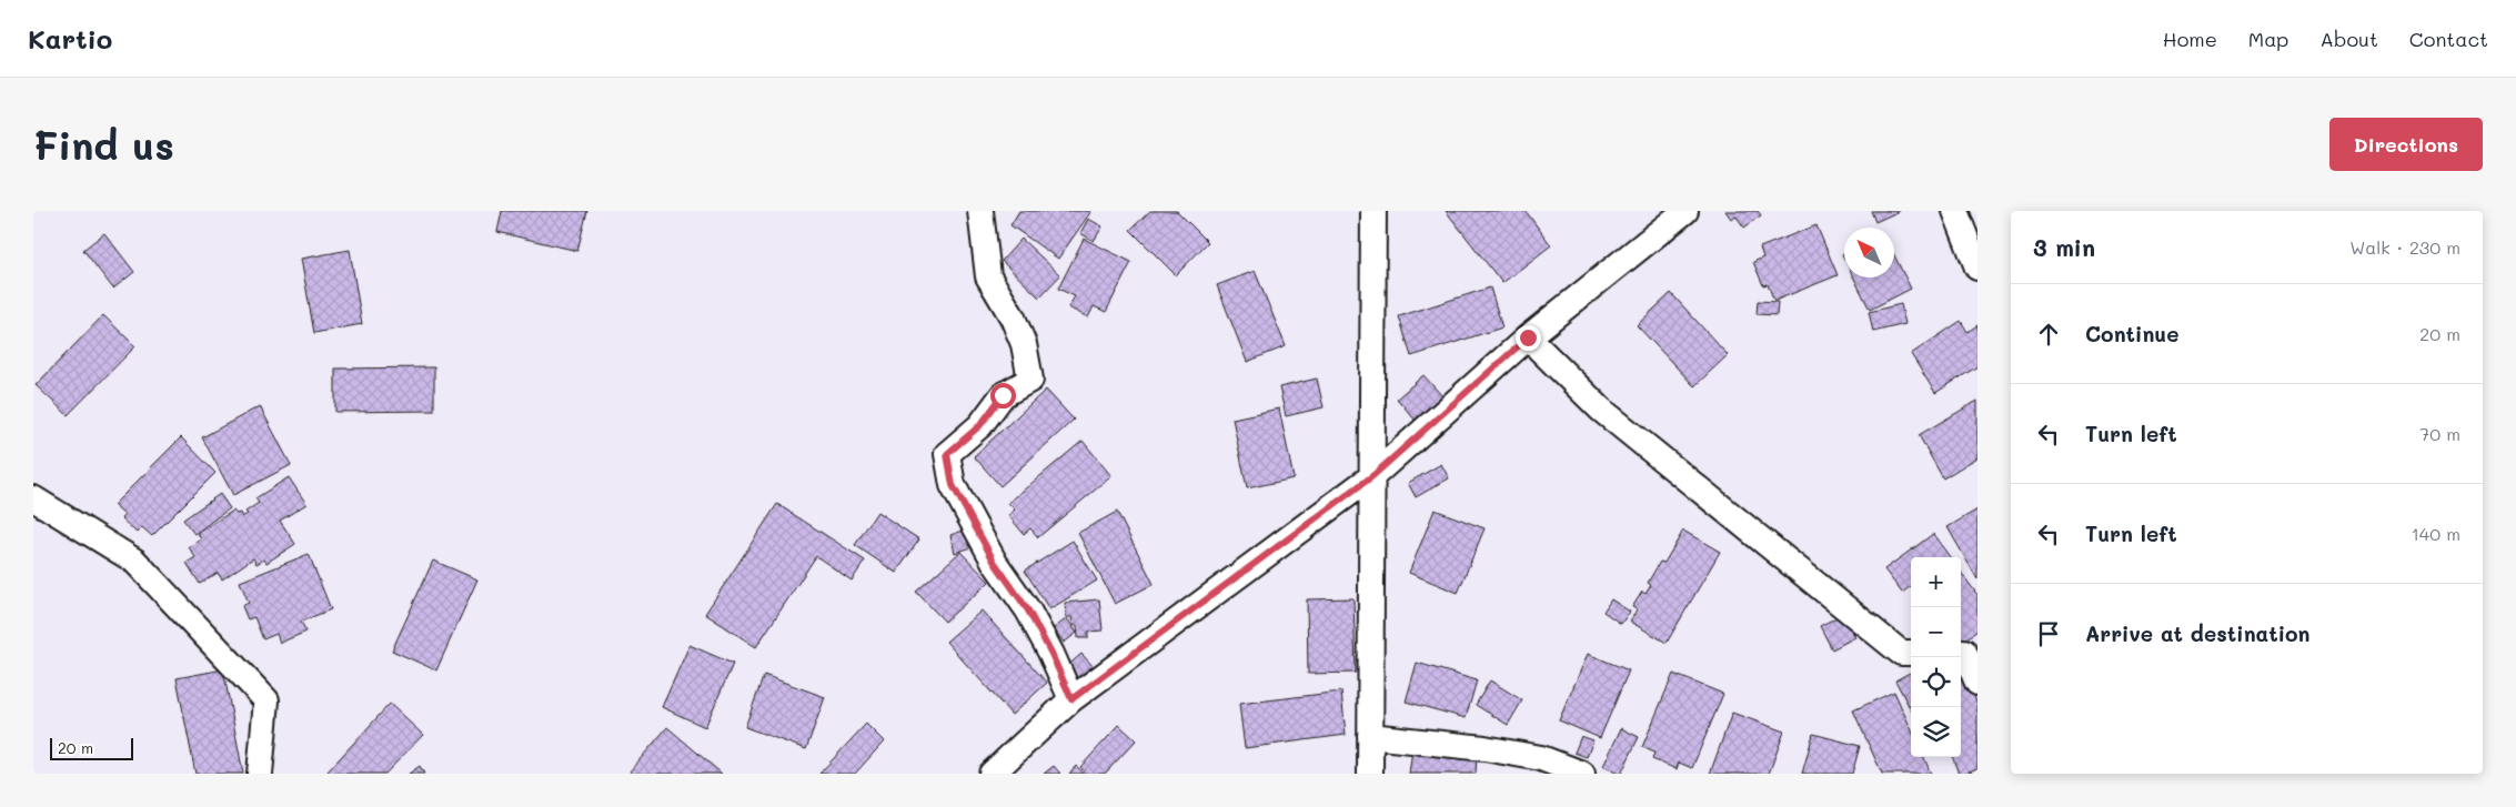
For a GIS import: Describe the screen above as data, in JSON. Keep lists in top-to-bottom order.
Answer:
{
  "scale_bar": "20 m",
  "north": "top left",
  "page": {
    "header": "Kartio",
    "nav": [
      "Home",
      "Map",
      "About",
      "Contact"
    ],
    "buttons": "Directions",
    "title": "Find us",
    "heading": ["3 min", "Walk · 230 m"],
    "list": [
      ["Continue", "20 m"],
      ["Turn left", "70 m"],
      ["Turn left", "140 m"],
      "Arrive at destination"
    ],
    "map_buttons": ["+", "−"],
    "scale": "20 m"
  }
}
